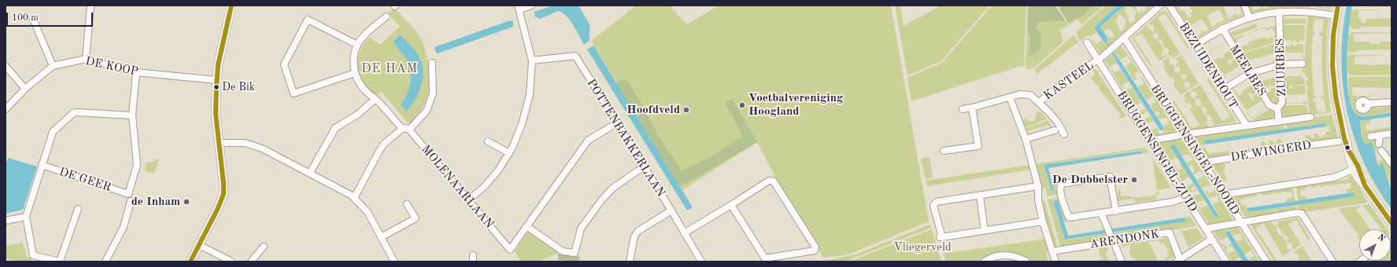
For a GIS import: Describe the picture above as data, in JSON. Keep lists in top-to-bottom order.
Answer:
{
  "streets": {
    "street": [
      "BEZUIDENHOUT",
      "DE KOOP",
      "ZUURBES",
      "MEELBES",
      "KASTEEL",
      "POTTENBAKKERLAAN",
      "BRUGGENSINGEL-NOORD",
      "BRUGGENSINGEL-ZUID",
      "DE WINGERD",
      "DE GEER",
      "MOLENAARLAAN",
      "ARENDONK"
    ]
  },
  "crossings": [
    ["ZUURBES", "MEELBES"],
    ["KASTEEL", "BRUGGENSINGEL-NOORD"],
    ["KASTEEL", "BRUGGENSINGEL-ZUID"],
    ["BRUGGENSINGEL-NOORD", "DE WINGERD"]
  ],
  "districts": ["DE HAM"],
  "parks": ["Vliegerveld"],
  "places": [
    "De Bik",
    "Voetbalvereniging Hoogland",
    "Hoofdveld",
    "De Dubbelster",
    "de Inham"
  ],
  "scale_bar": "100 m",
  "north": "top right"
}
